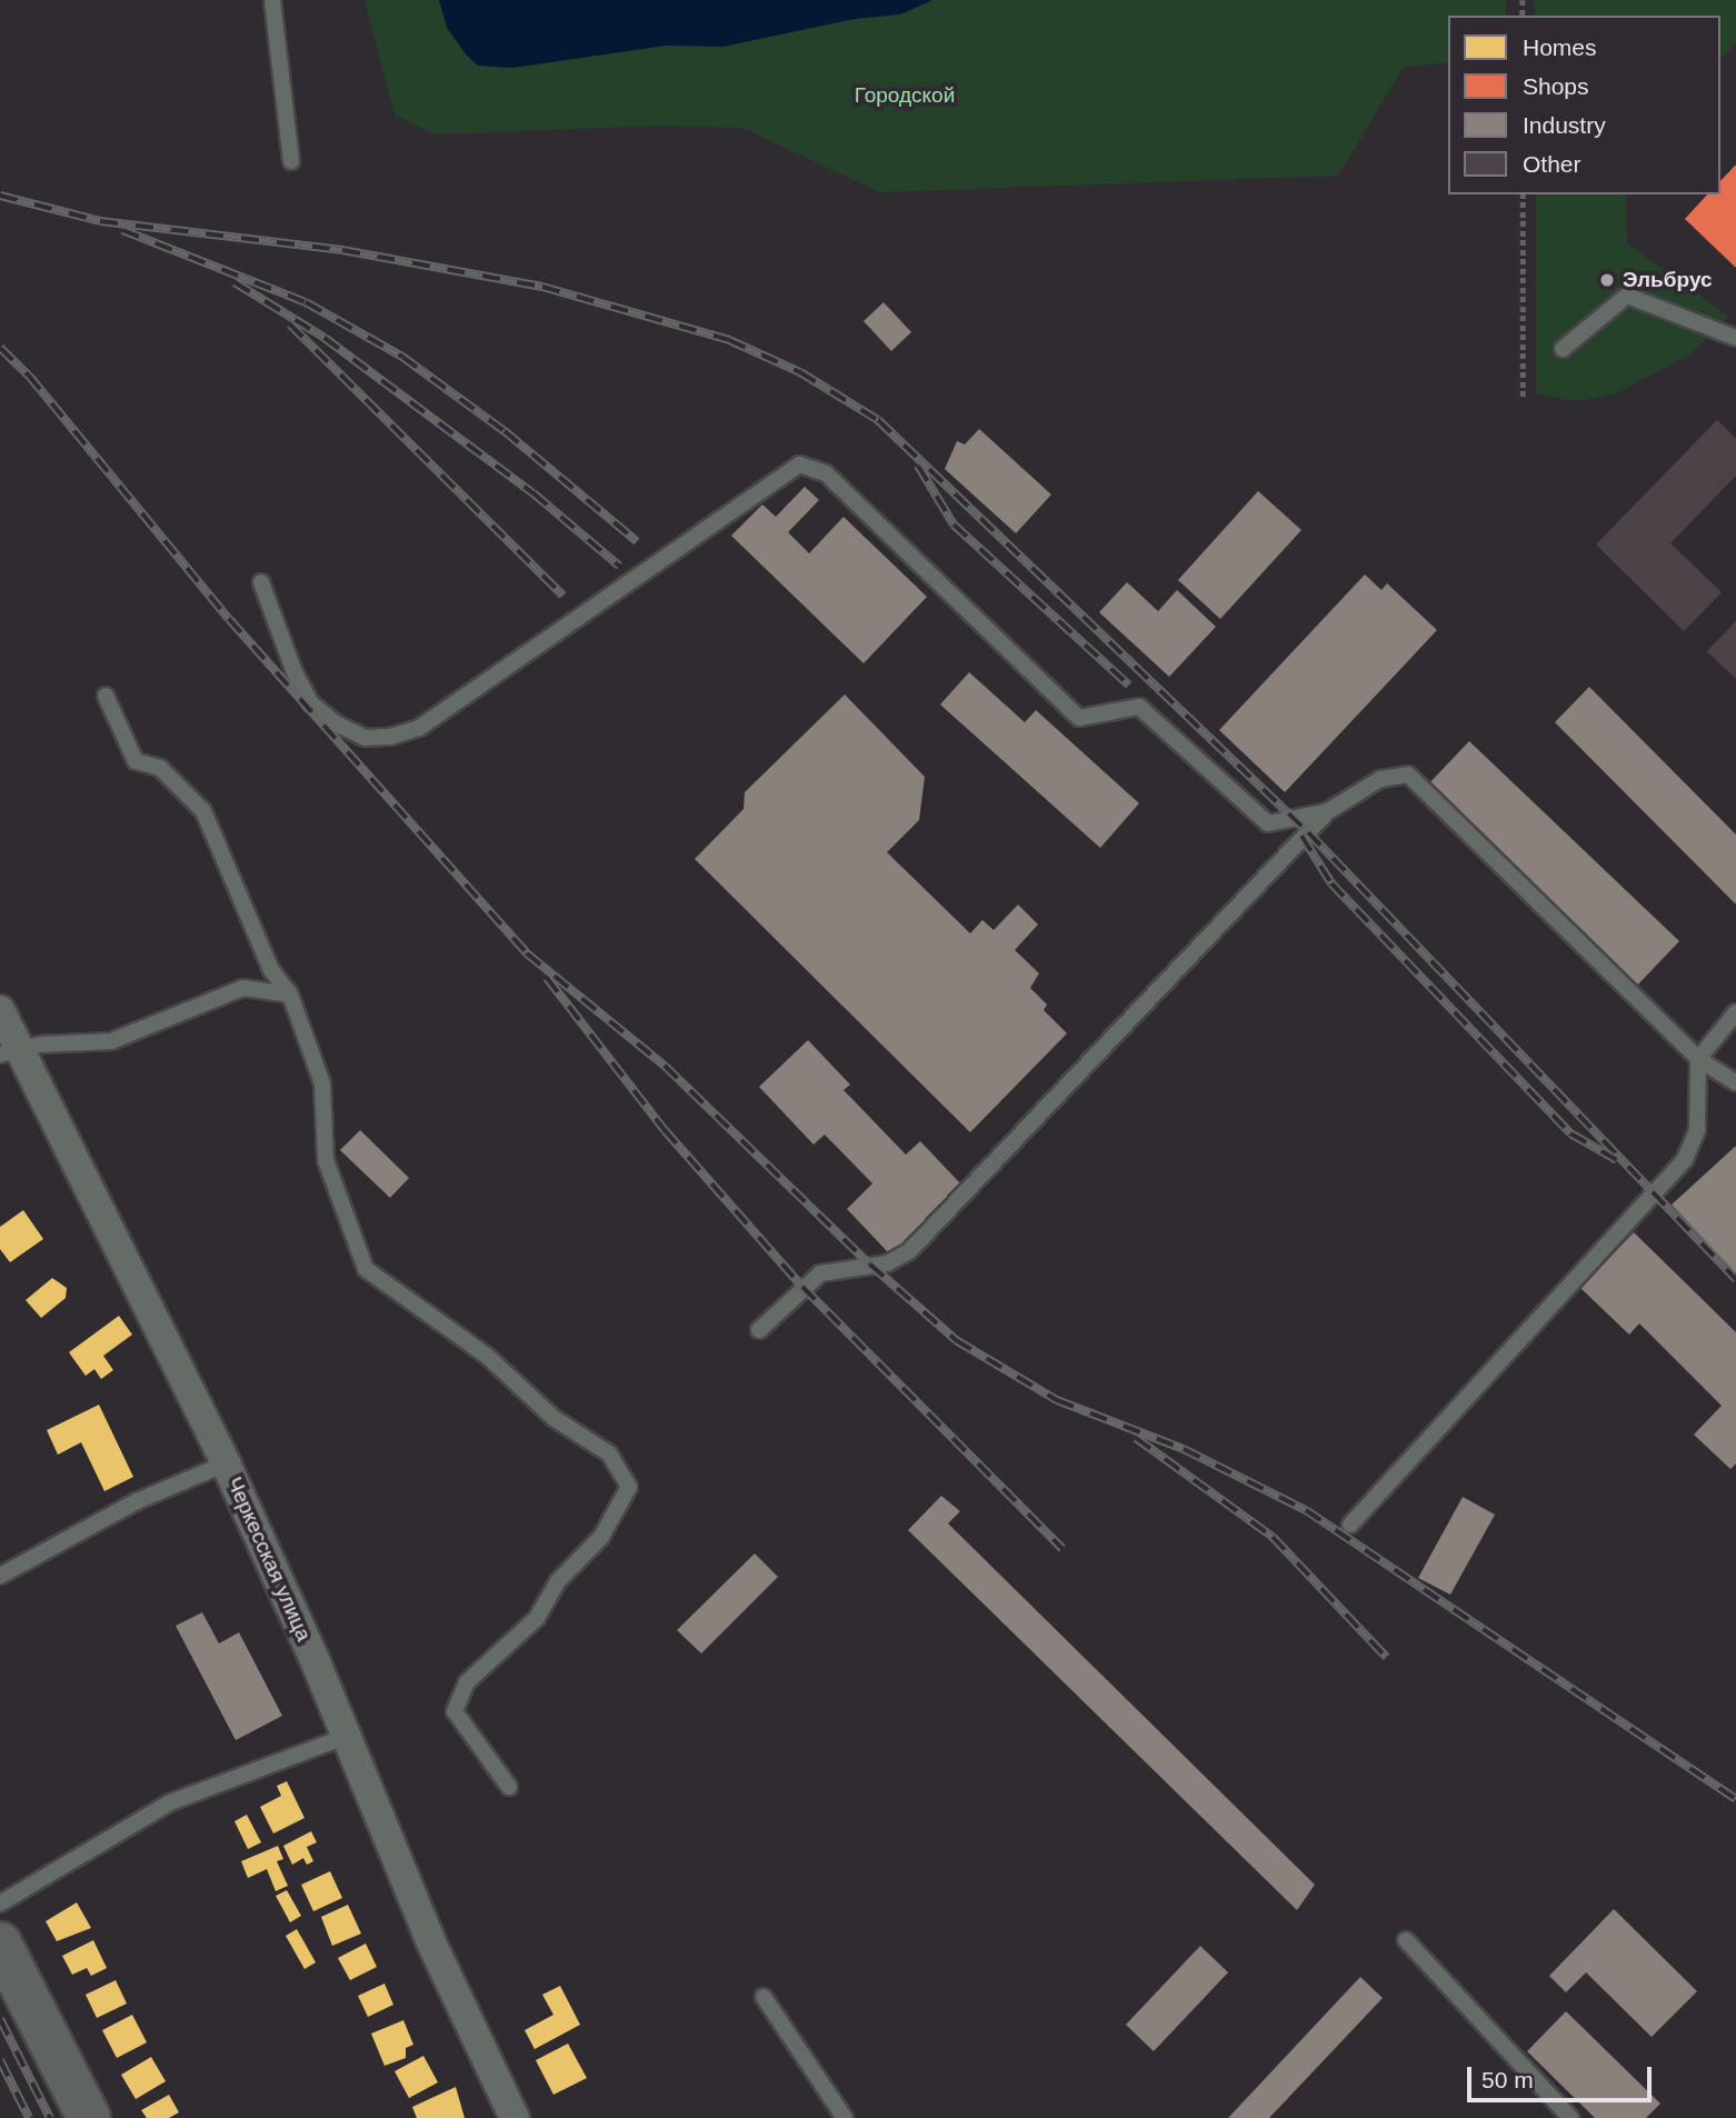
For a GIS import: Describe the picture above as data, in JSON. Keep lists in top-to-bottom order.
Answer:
{
  "streets": {
    "street": ["Черкесская улица"]
  },
  "parks": ["Городской"],
  "places": ["Эльбрус"],
  "legend": [
    "Homes",
    "Shops",
    "Industry",
    "Other"
  ],
  "scale_bar": "50 m"
}
